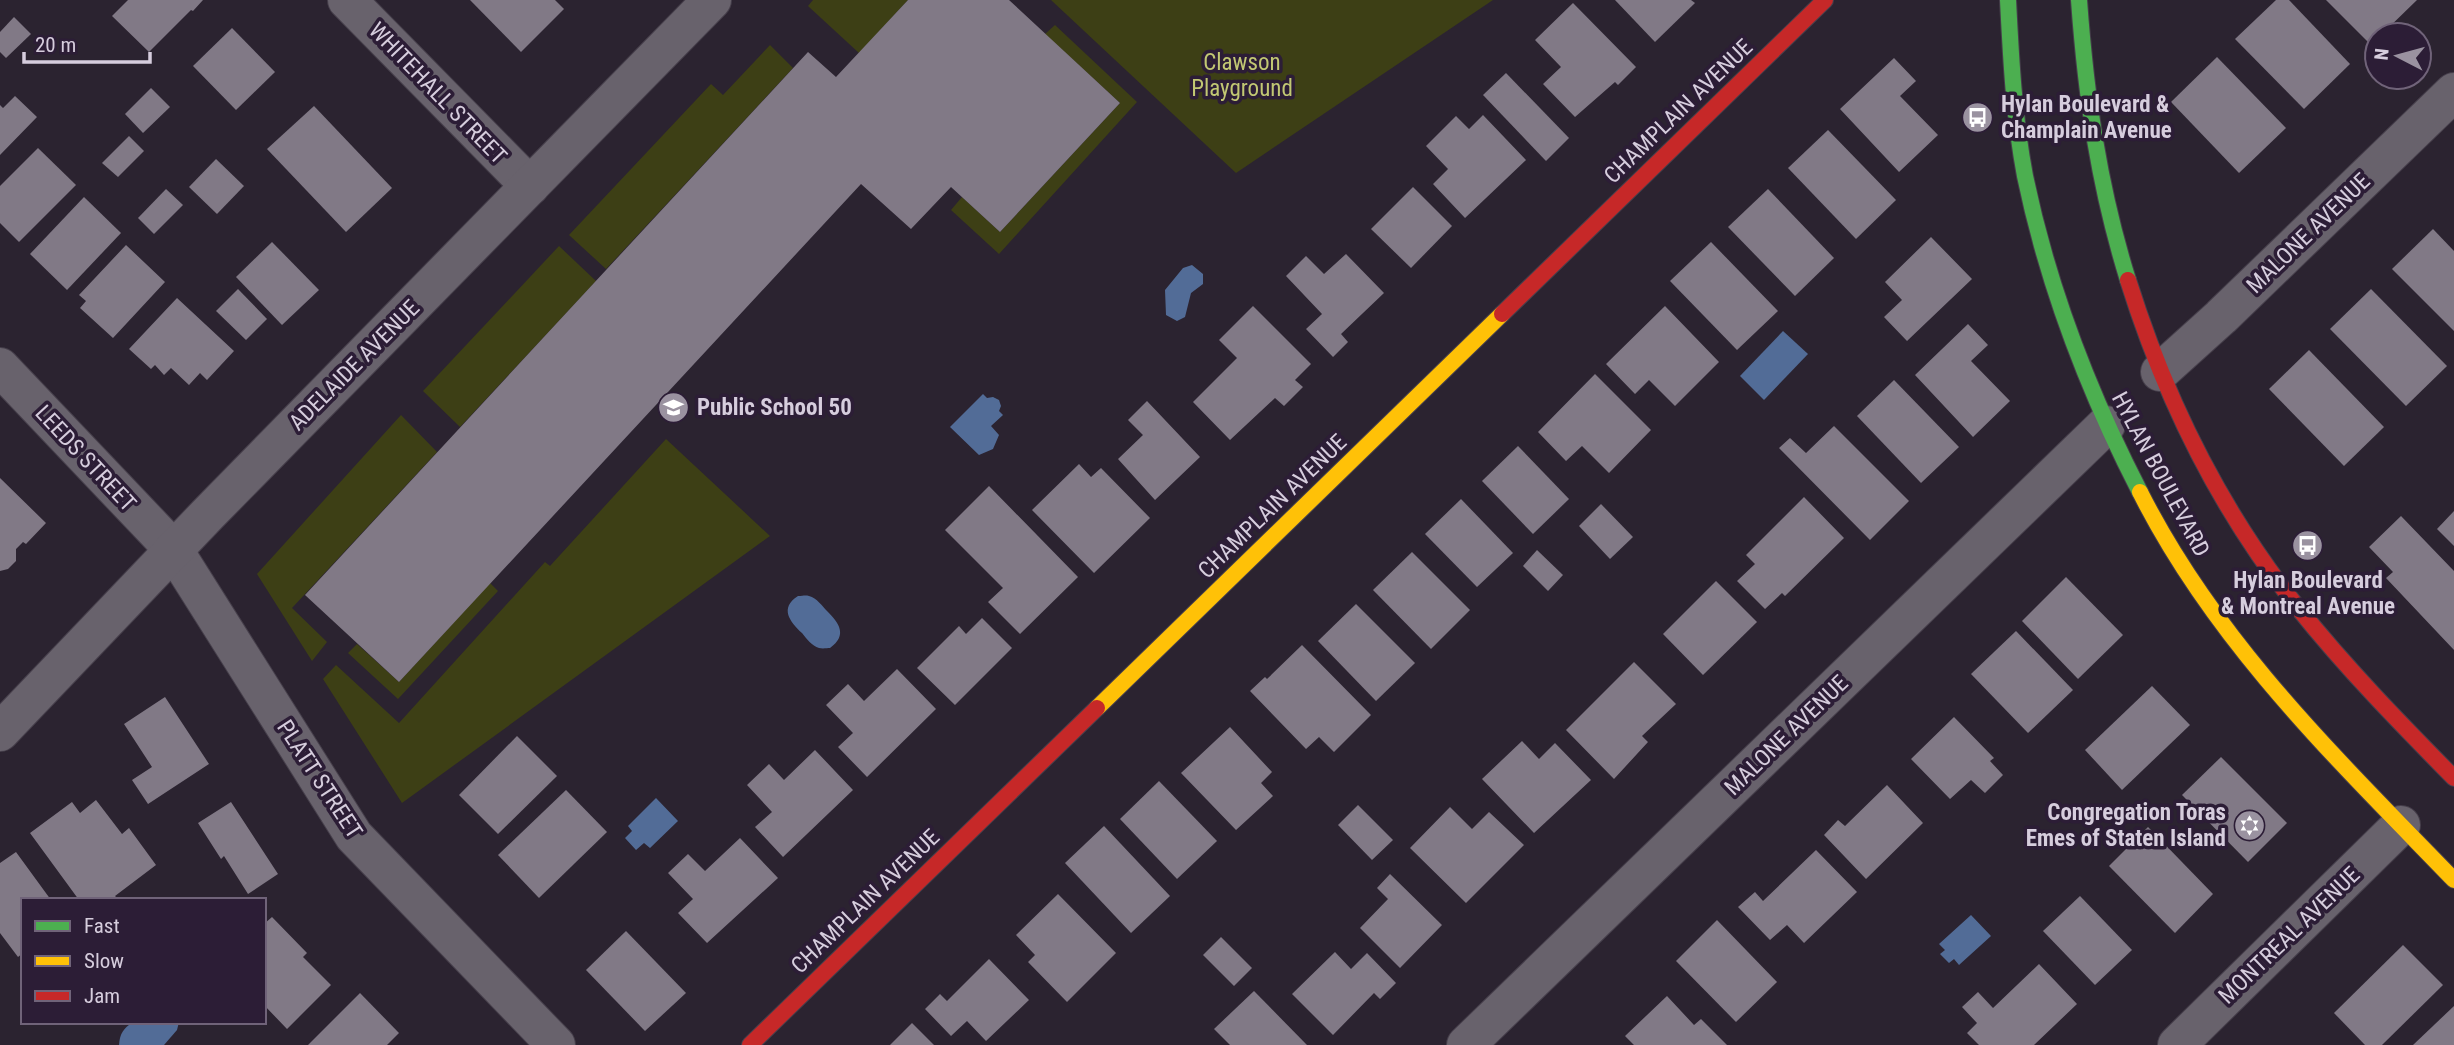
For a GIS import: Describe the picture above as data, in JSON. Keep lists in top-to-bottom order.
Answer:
{
  "streets": {
    "main road": ["CHAMPLAIN AVENUE", "HYLAN BOULEVARD"],
    "street": [
      "WHITEHALL STREET",
      "MALONE AVENUE",
      "ADELAIDE AVENUE",
      "LEEDS STREET",
      "PLATT STREET",
      "MONTREAL AVENUE"
    ]
  },
  "crossings": [
    ["WHITEHALL STREET", "ADELAIDE AVENUE"],
    ["MALONE AVENUE", "HYLAN BOULEVARD"],
    ["ADELAIDE AVENUE", "LEEDS STREET"],
    ["ADELAIDE AVENUE", "PLATT STREET"],
    ["LEEDS STREET", "PLATT STREET"],
    ["HYLAN BOULEVARD", "MONTREAL AVENUE"]
  ],
  "parks": ["Clawson Playground"],
  "places": {
    "bus stop": ["Hylan Boulevard & Champlain Avenue", "Hylan Boulevard & Montreal Avenue"],
    "school or university": ["Public School 50"],
    "synagogue": ["Congregation Toras Emes of Staten Island"]
  },
  "legend": ["Fast", "Slow", "Jam"],
  "scale_bar": "20 m",
  "north": "left"
}
